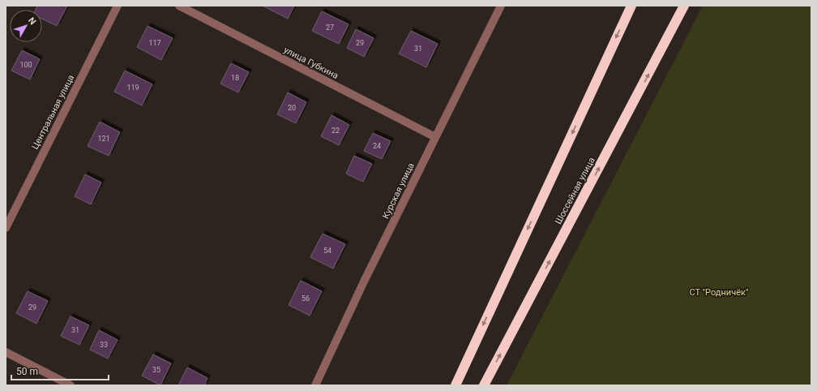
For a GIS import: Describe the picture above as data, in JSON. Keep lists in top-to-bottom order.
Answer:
{
  "streets": {
    "highway": ["Шоссейная улица"],
    "street": ["улица Губкина", "Центральная улица", "Курская улица"]
  },
  "crossings": [
    ["улица Губкина", "Курская улица"]
  ],
  "parks": ["СТ \"Родничёк\""],
  "house_numbers": [
    "27",
    "117",
    "29",
    "31",
    "100",
    "18",
    "119",
    "20",
    "22",
    "121",
    "24",
    "54",
    "56",
    "29",
    "31",
    "33",
    "35"
  ],
  "scale_bar": "50 m",
  "north": "top right"
}
